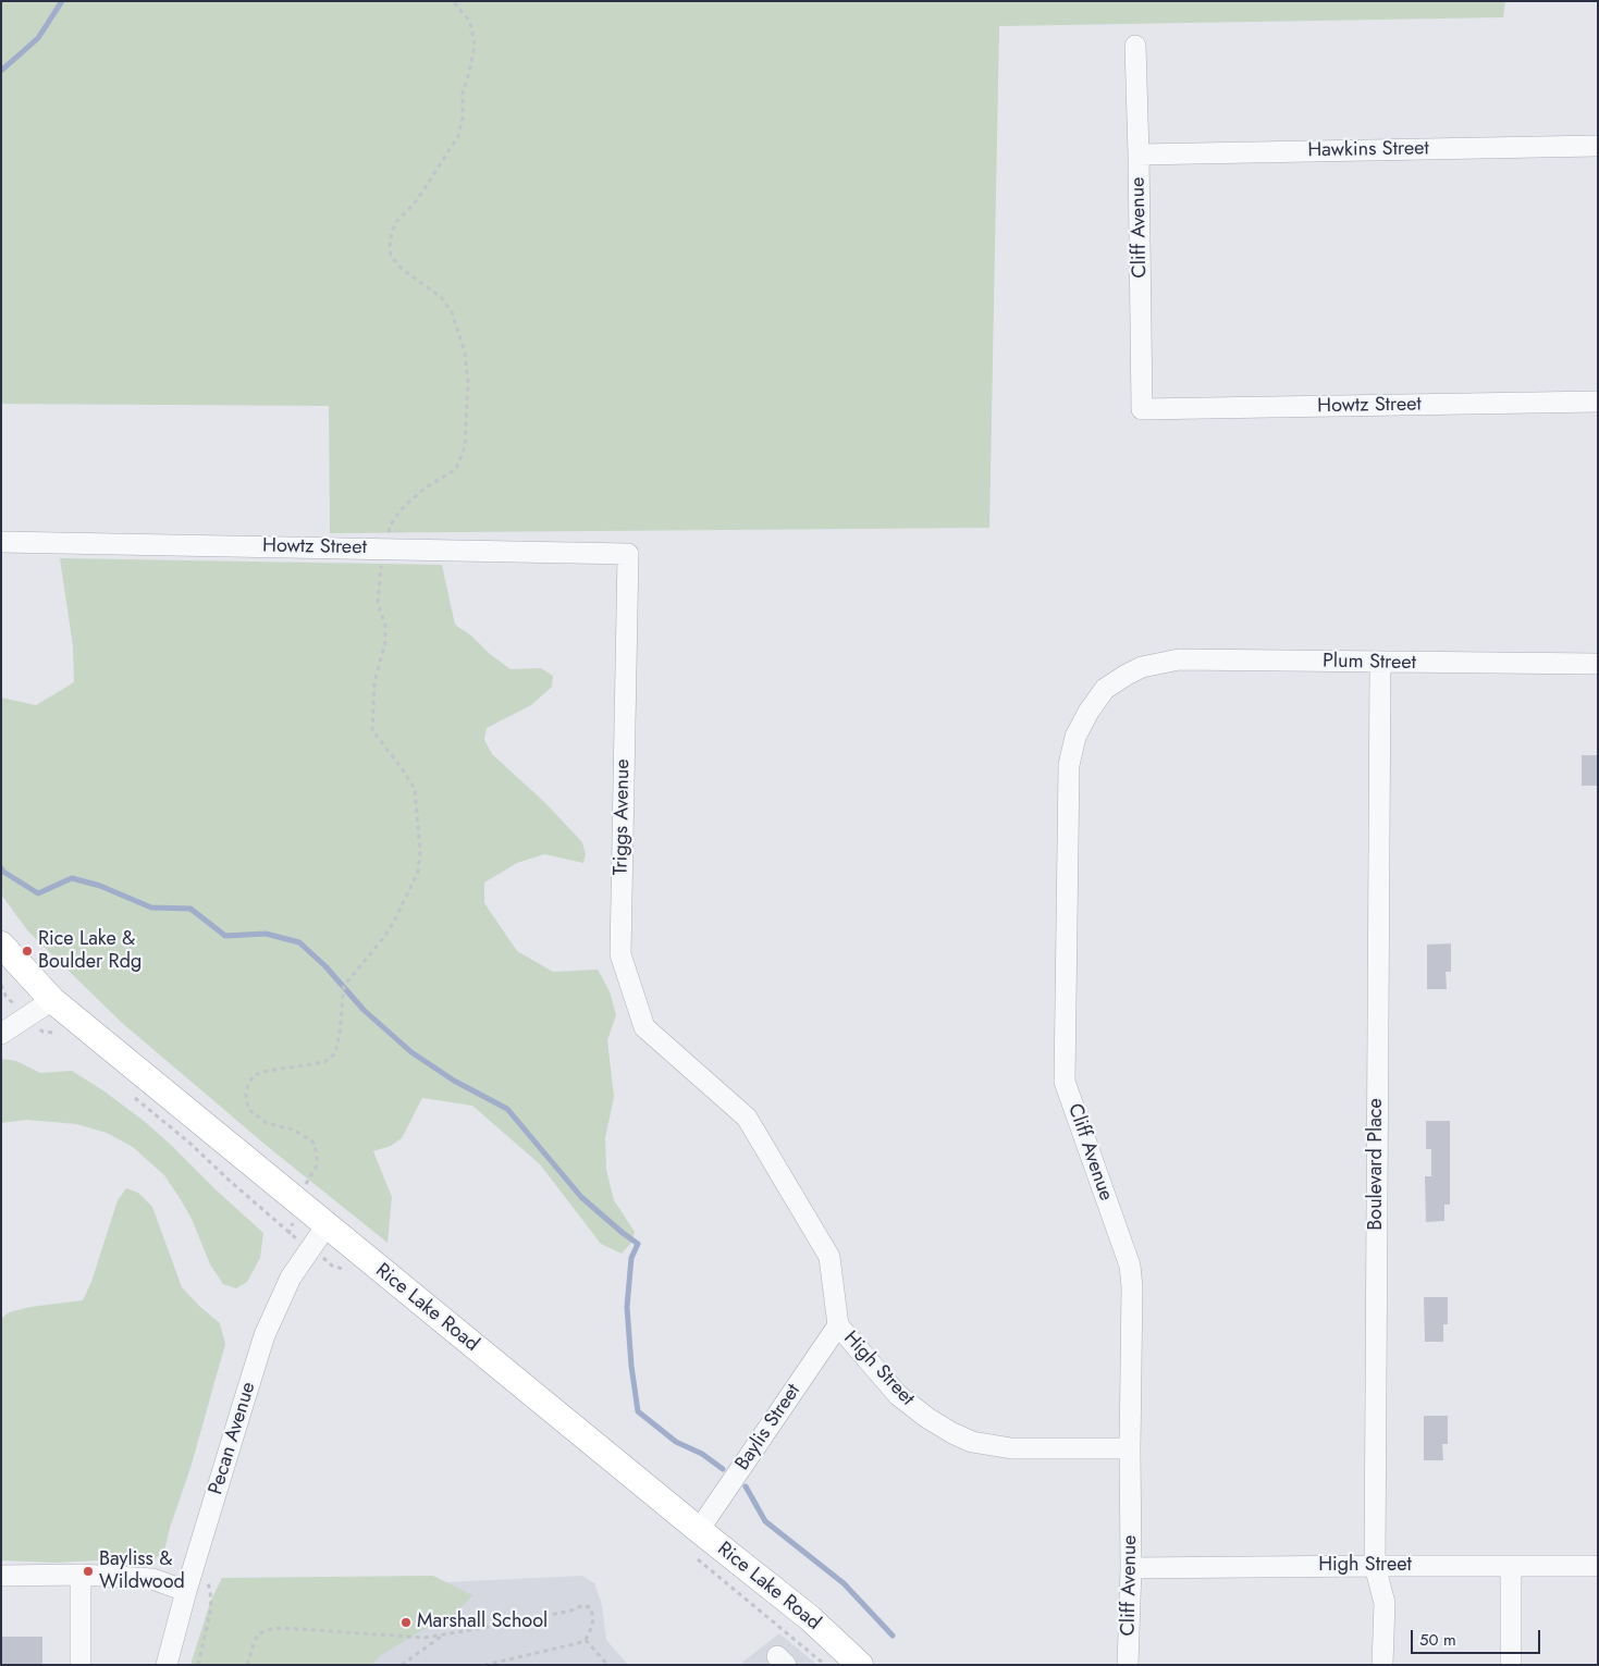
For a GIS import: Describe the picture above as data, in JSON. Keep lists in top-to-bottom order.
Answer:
{
  "streets": {
    "main road": ["Rice Lake Road"],
    "street": [
      "Hawkins Street",
      "Cliff Avenue",
      "Howtz Street",
      "Plum Street",
      "Triggs Avenue",
      "Boulevard Place",
      "High Street",
      "Baylis Street",
      "Pecan Avenue"
    ]
  },
  "crossings": [
    ["Hawkins Street", "Cliff Avenue"],
    ["Cliff Avenue", "Howtz Street"],
    ["Cliff Avenue", "Plum Street"],
    ["Cliff Avenue", "High Street"],
    ["Howtz Street", "Triggs Avenue"],
    ["Plum Street", "Boulevard Place"],
    ["Triggs Avenue", "High Street"],
    ["Boulevard Place", "High Street"],
    ["Rice Lake Road", "Baylis Street"],
    ["Rice Lake Road", "Pecan Avenue"],
    ["High Street", "Baylis Street"]
  ],
  "places": ["Rice Lake & Boulder Rdg", "Bayliss & Wildwood", "Marshall School"],
  "scale_bar": "50 m"
}
